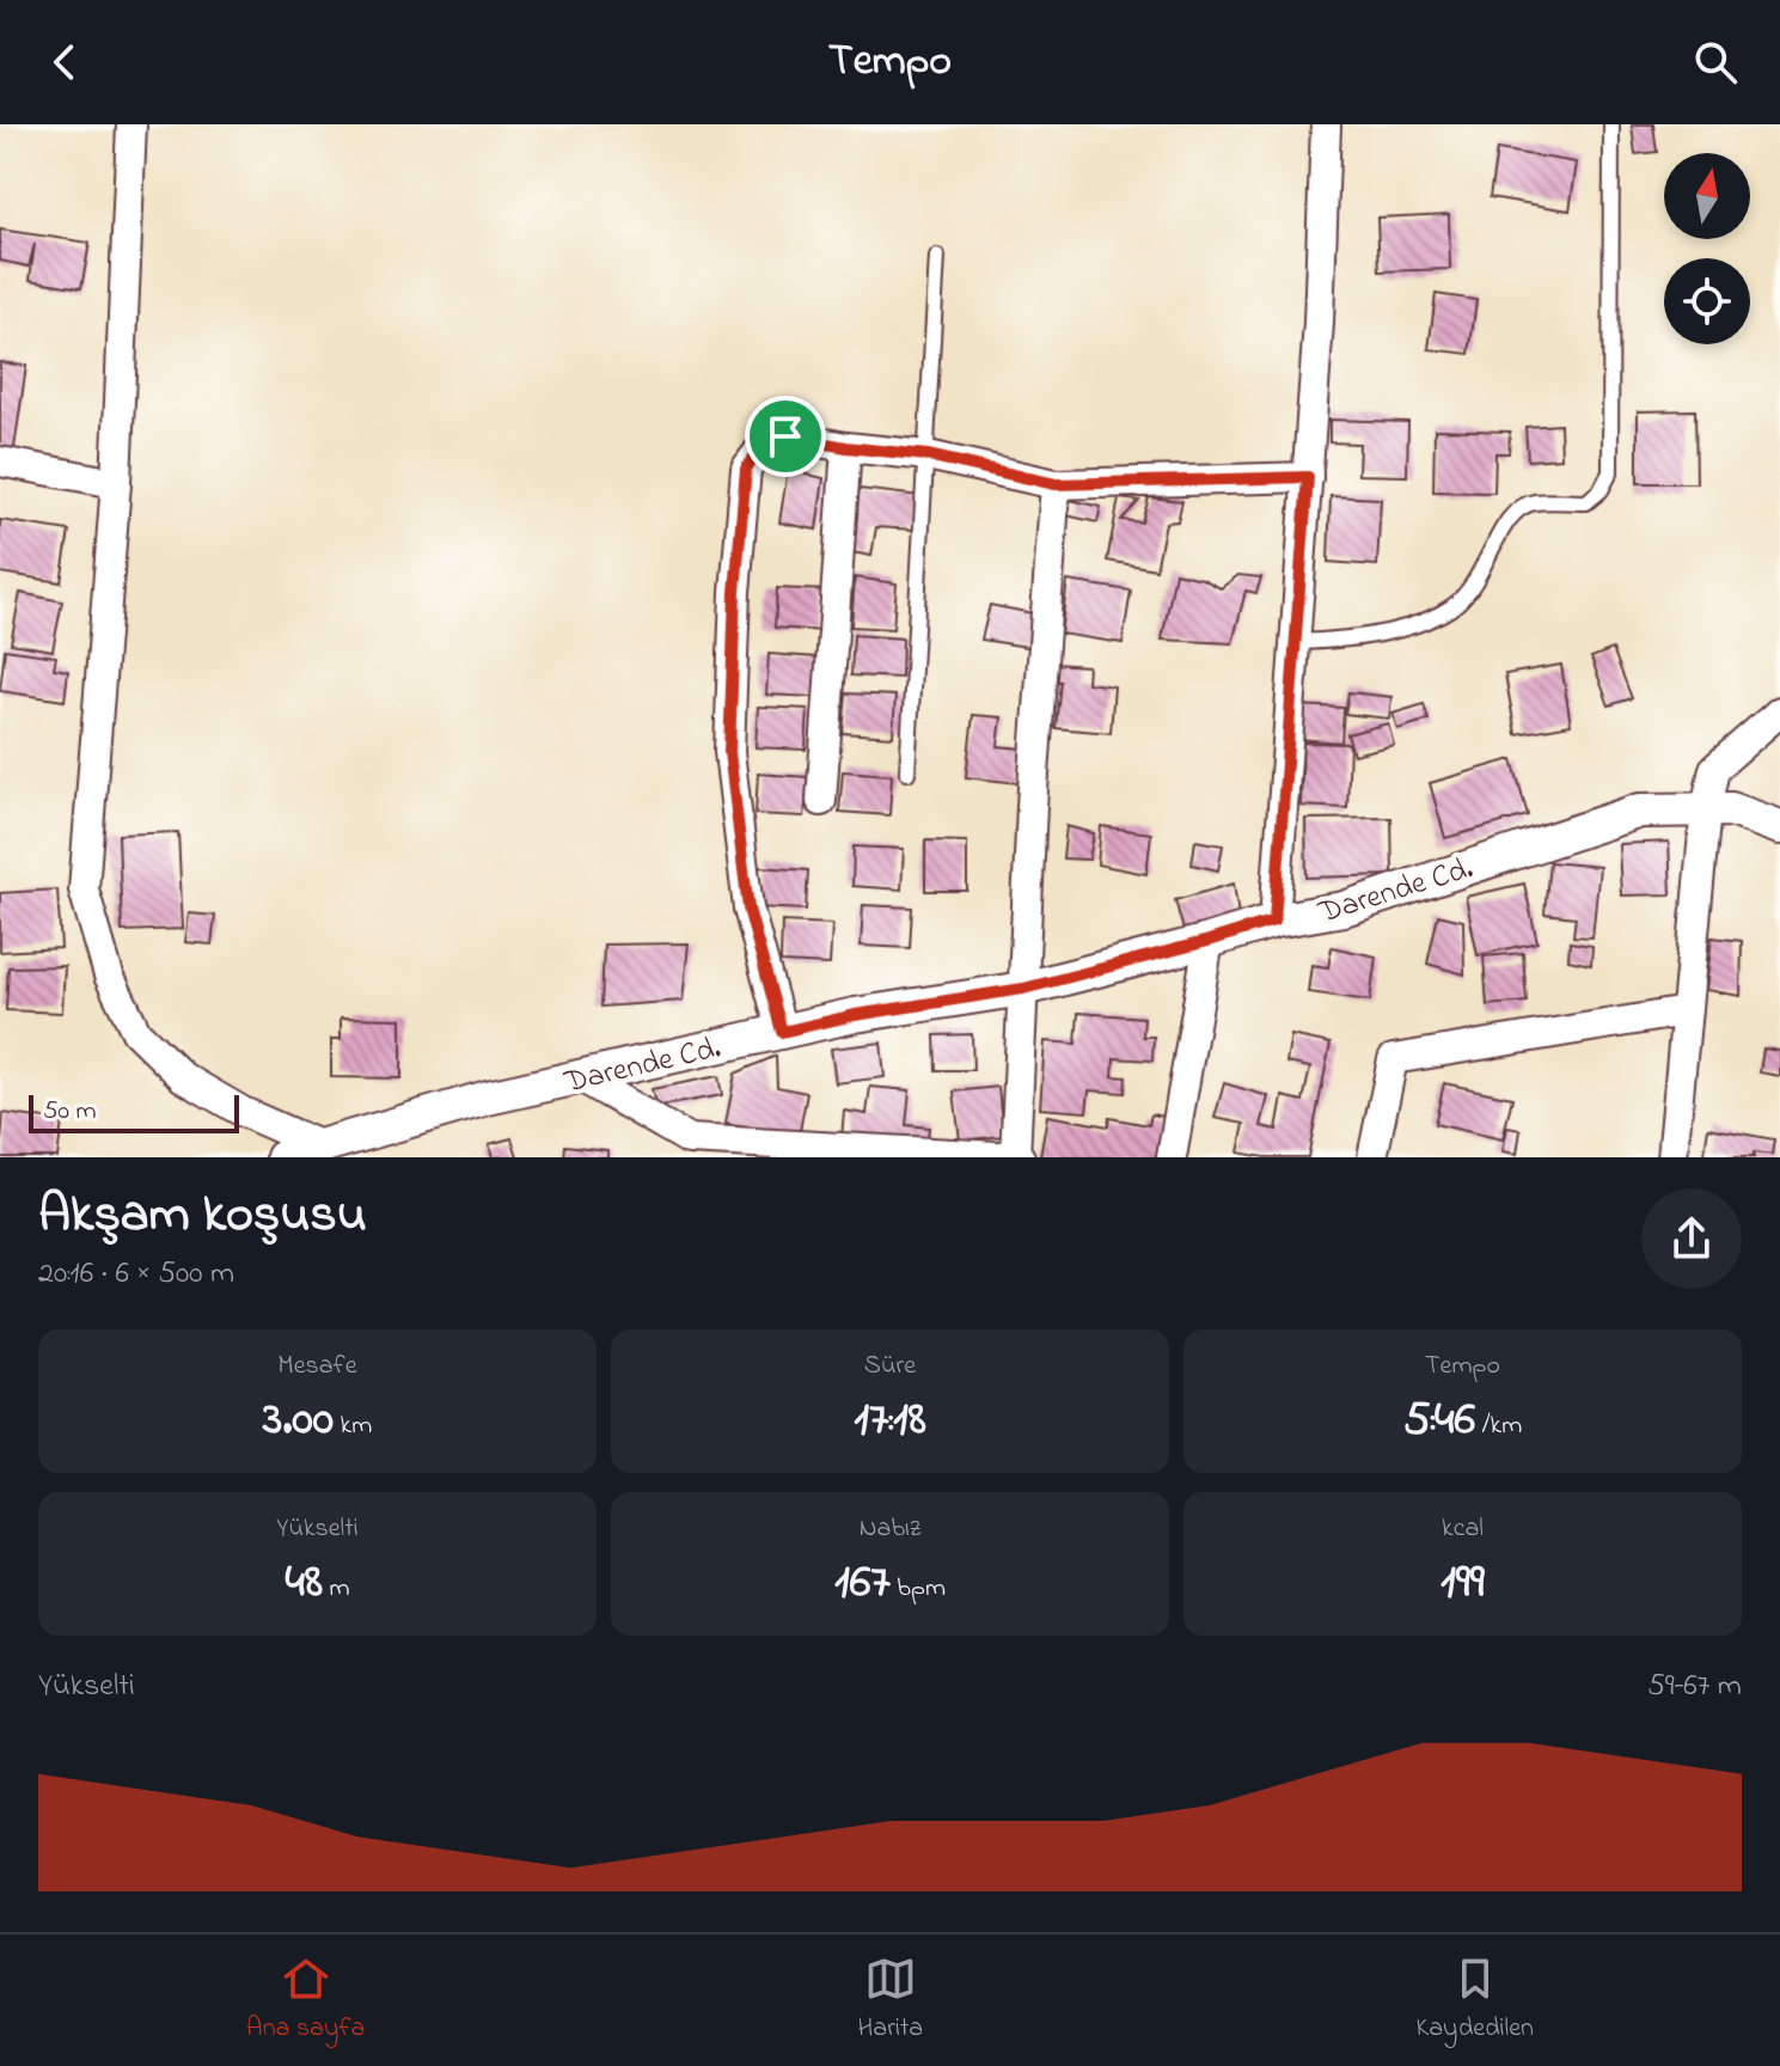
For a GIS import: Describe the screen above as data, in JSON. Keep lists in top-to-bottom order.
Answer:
{
  "streets": {
    "street": ["Darende Cd."]
  },
  "scale_bar": "50 m",
  "north": "top",
  "page": {
    "header": "Tempo",
    "scale": "50 m",
    "heading": ["Akşam koşusu", "20:16 · 6 × 500 m"],
    "stats": [
      ["Mesafe", "3.00 km"],
      ["Süre", "17:18"],
      ["Tempo", "5:46 /km"],
      ["Yükselti", "48 m"],
      ["Nabız", "167 bpm"],
      ["kcal", "199"]
    ],
    "chart": ["Yükselti", "59–67 m"],
    "tabs": ["Ana sayfa", "Harita", "Kaydedilen"]
  }
}
